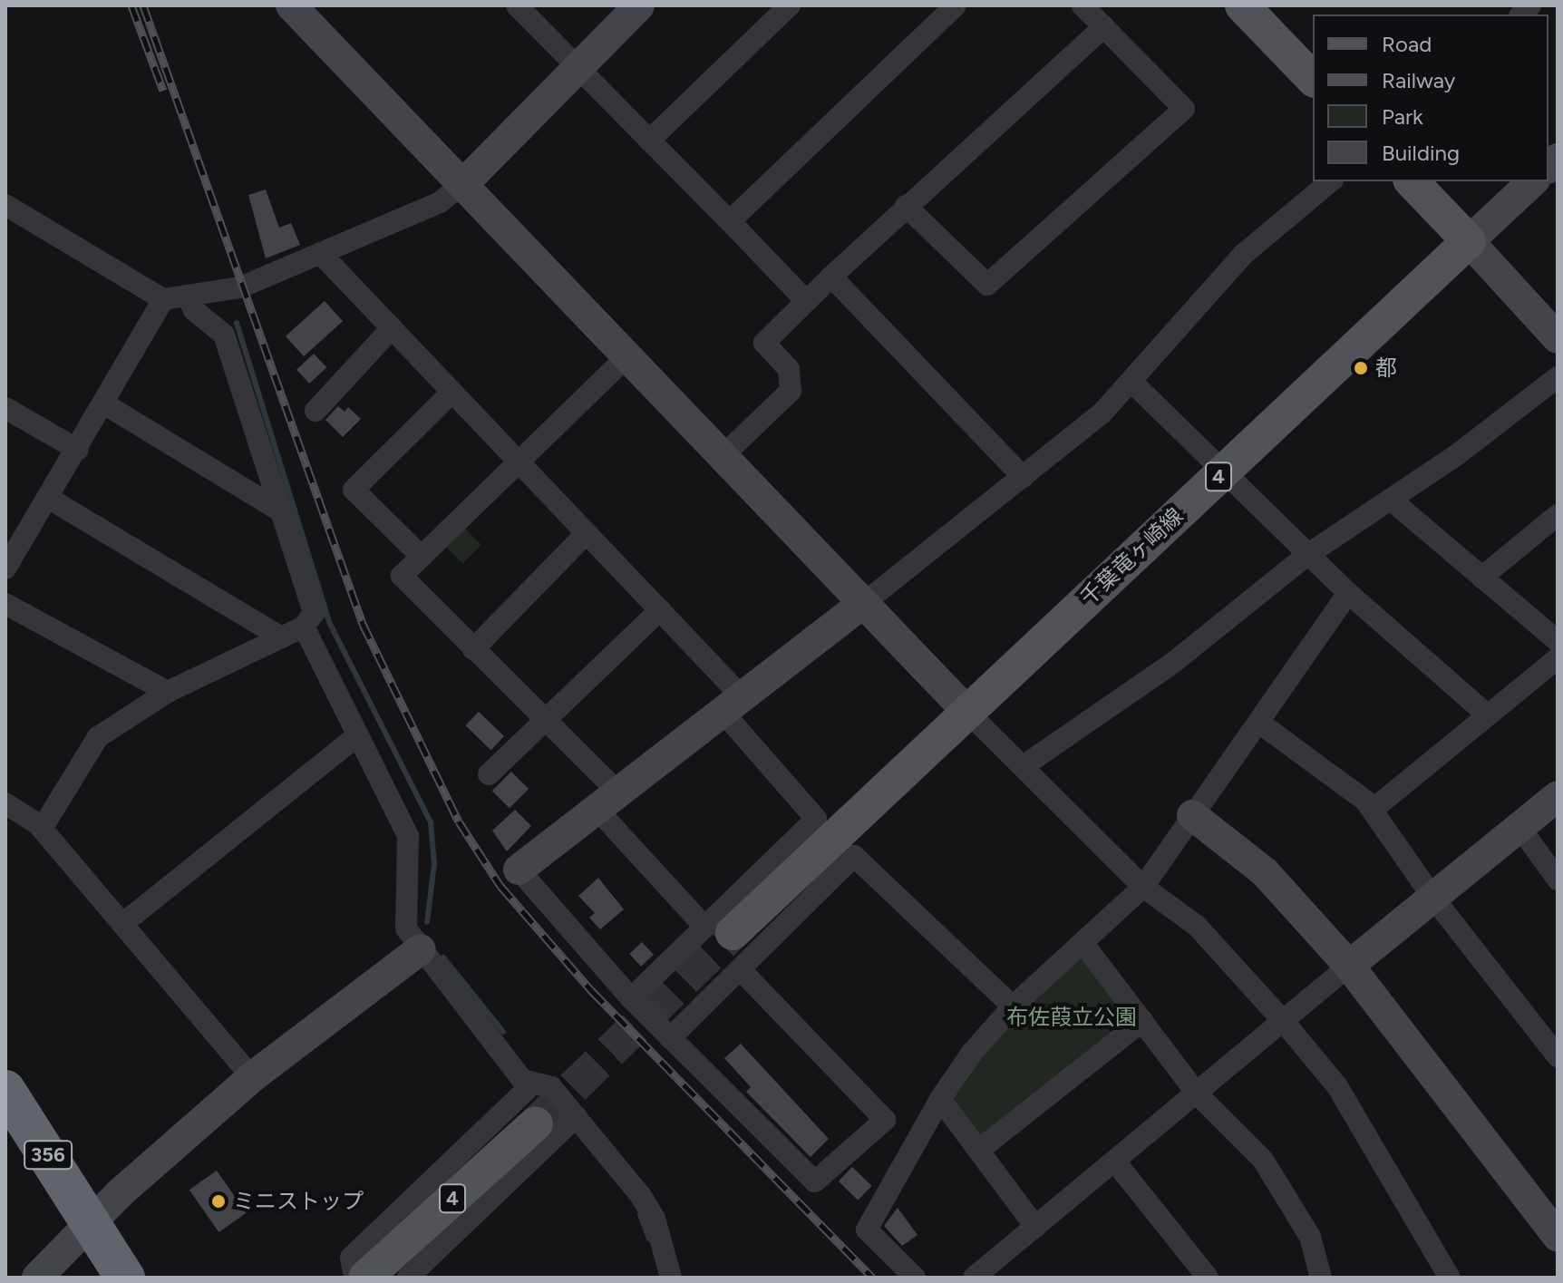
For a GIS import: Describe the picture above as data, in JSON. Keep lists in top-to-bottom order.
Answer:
{
  "streets": {
    "highway": ["356"],
    "main road": ["4", "千葉竜ヶ崎線"]
  },
  "parks": ["布佐葭立公園"],
  "places": ["都", "ミニストップ"],
  "legend": [
    "Road",
    "Railway",
    "Park",
    "Building"
  ]
}
